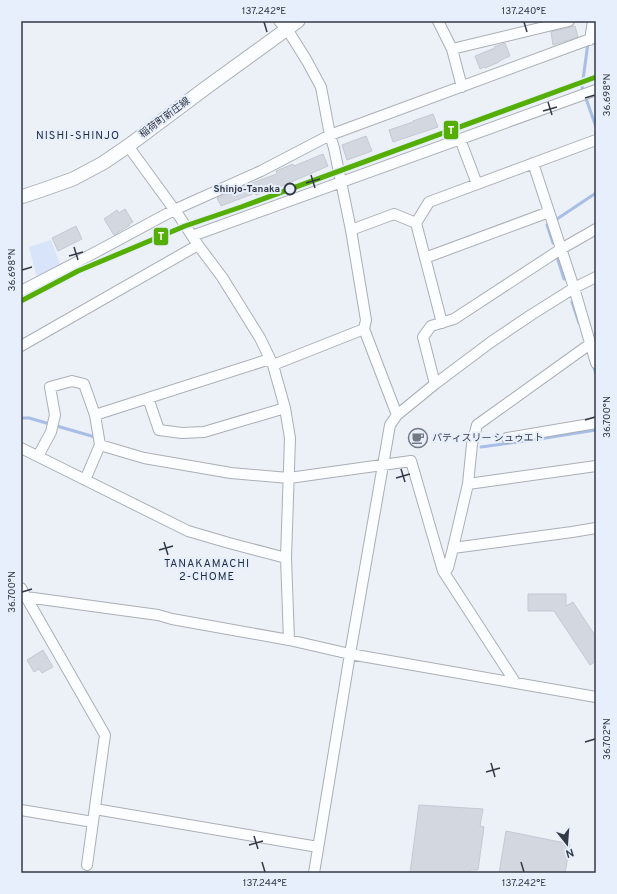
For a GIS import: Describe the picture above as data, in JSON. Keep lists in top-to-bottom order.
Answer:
{
  "streets": {
    "main road": ["稲荷町新庄線"]
  },
  "districts": ["NISHI-SHINJO", "TANAKAMACHI 2-CHOME"],
  "places": {
    "other": ["Shinjo-Tanaka"],
    "cafe": ["パティスリー シュゥエト"]
  },
  "lines": ["transit line T"],
  "north": "bottom",
  "coordinates": [
    "137.242°E",
    "137.240°E",
    "36.698°N",
    "36.700°N",
    "36.702°N",
    "137.244°E"
  ]
}
